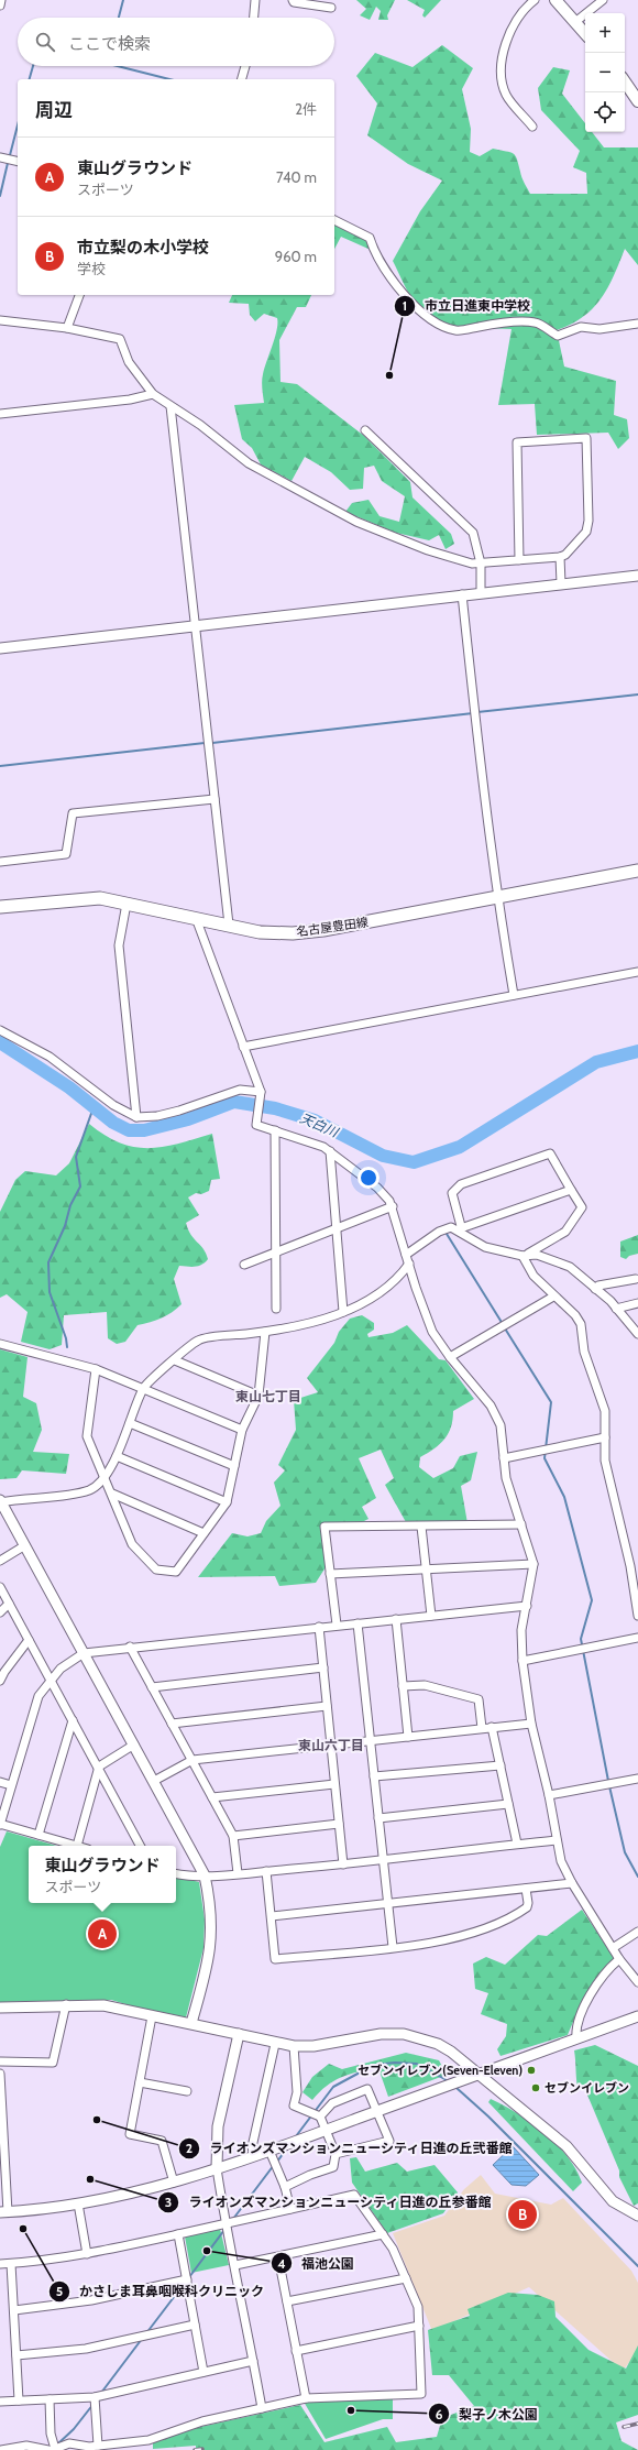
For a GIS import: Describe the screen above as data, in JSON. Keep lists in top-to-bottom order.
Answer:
{
  "streets": {
    "main road": ["名古屋豊田線"]
  },
  "districts": ["東山七丁目", "東山六丁目"],
  "water": ["天白川"],
  "places": [
    "市立日進東中学校",
    "セブンイレブン(Seven-Eleven)",
    "セブンイレブン",
    "ライオンズマンションニューシティ日進の丘弐番館",
    "ライオンズマンションニューシティ日進の丘参番館",
    "かさしま耳鼻咽喉科クリニック",
    "福池公園",
    "梨子ノ木公園"
  ],
  "page": {
    "map_buttons": ["+", "−"],
    "search": "ここで検索",
    "heading": ["周辺", "2件"],
    "list": [
      {
        "mark": "A",
        "name": "東山グラウンド",
        "note": "スポーツ",
        "value": "740 m"
      },
      {
        "mark": "B",
        "name": "市立梨の木小学校",
        "note": "学校",
        "value": "960 m"
      }
    ],
    "popup": ["東山グラウンド", "スポーツ"],
    "pins": ["A", "B"]
  }
}
